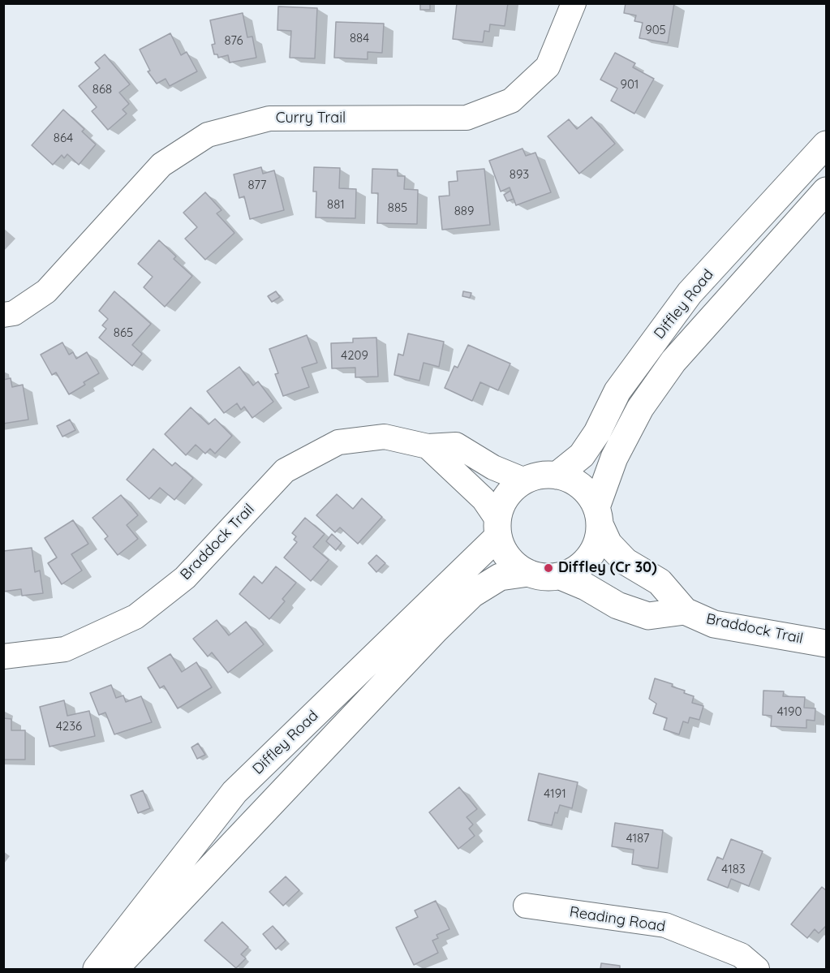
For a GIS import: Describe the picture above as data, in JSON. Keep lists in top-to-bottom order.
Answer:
{
  "streets": {
    "main road": ["Diffley Road", "Braddock Trail"],
    "street": ["Curry Trail", "Reading Road"]
  },
  "crossings": [
    ["Diffley Road", "Braddock Trail"]
  ],
  "places": ["Diffley (Cr 30)"],
  "house_numbers": [
    "905",
    "884",
    "876",
    "901",
    "868",
    "864",
    "893",
    "877",
    "881",
    "885",
    "889",
    "865",
    "4209",
    "4190",
    "4236",
    "4191",
    "4187",
    "4183"
  ]
}
